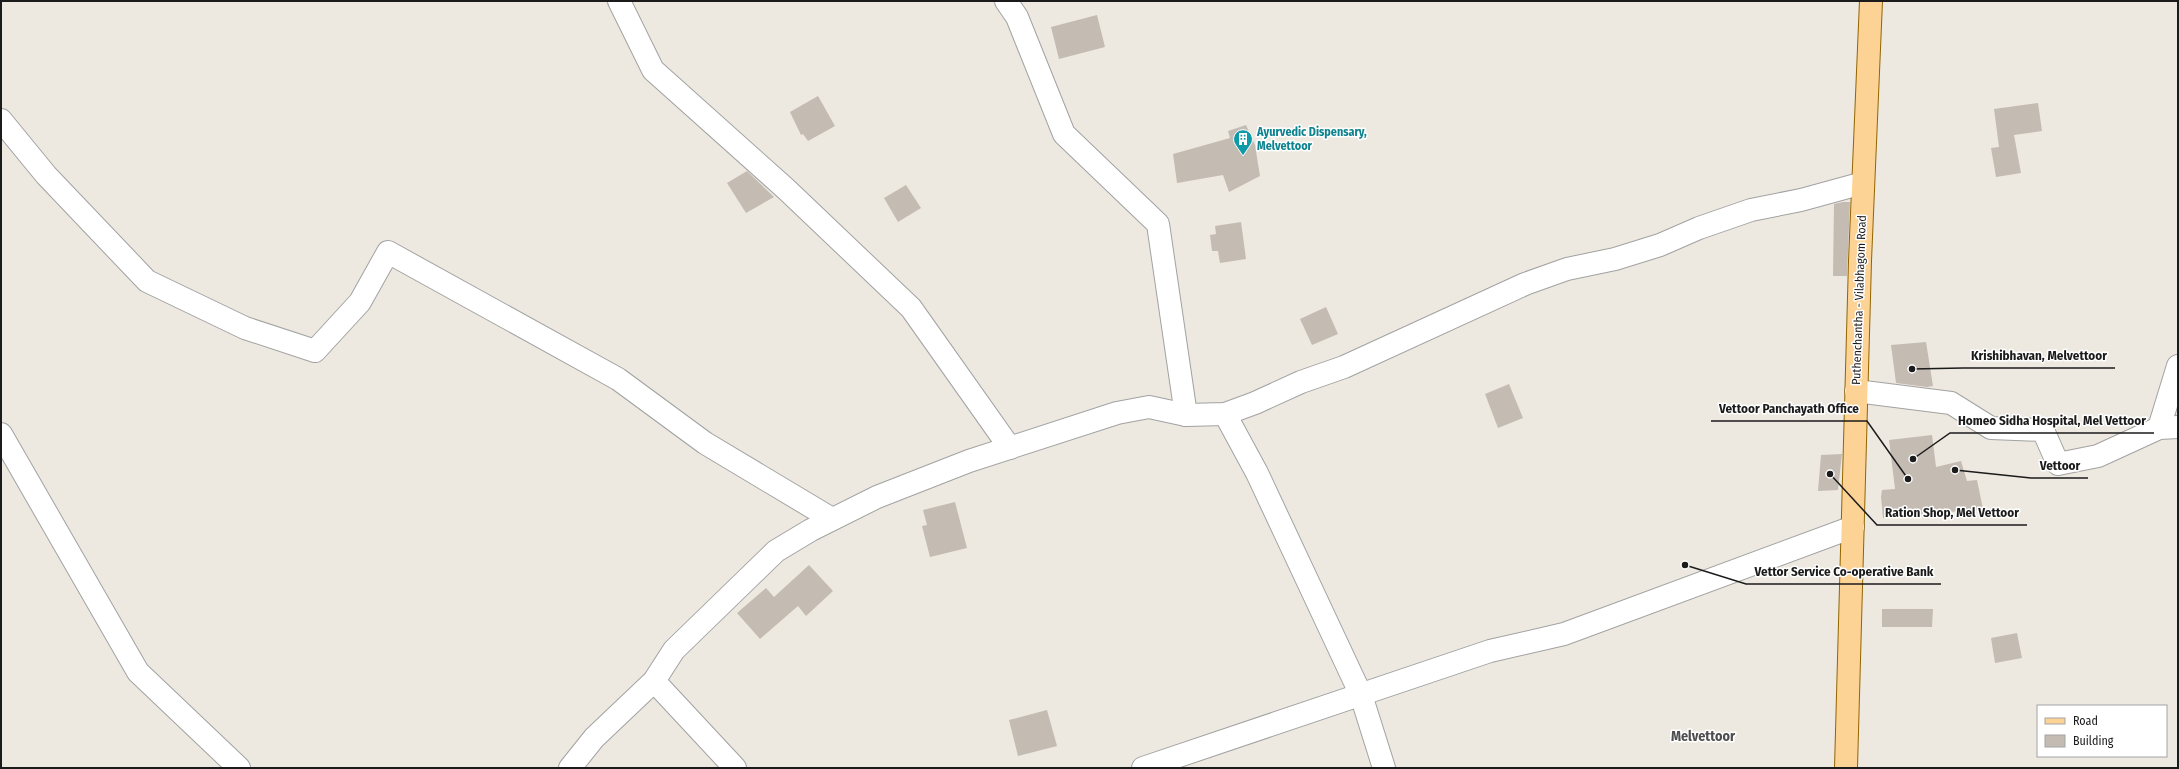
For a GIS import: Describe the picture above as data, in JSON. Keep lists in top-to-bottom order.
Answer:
{
  "streets": {
    "main road": ["Puthenchantha - Vilabhagom Road"]
  },
  "districts": ["Melvettoor"],
  "places": {
    "building": ["Ayurvedic Dispensary, Melvettoor"],
    "other": [
      "Krishibhavan, Melvettoor",
      "Homeo Sidha Hospital, Mel Vettoor",
      "Vettoor",
      "Ration Shop, Mel Vettoor",
      "Vettoor Panchayath Office",
      "Vettor Service Co-operative Bank"
    ]
  },
  "legend": ["Road", "Building"]
}
